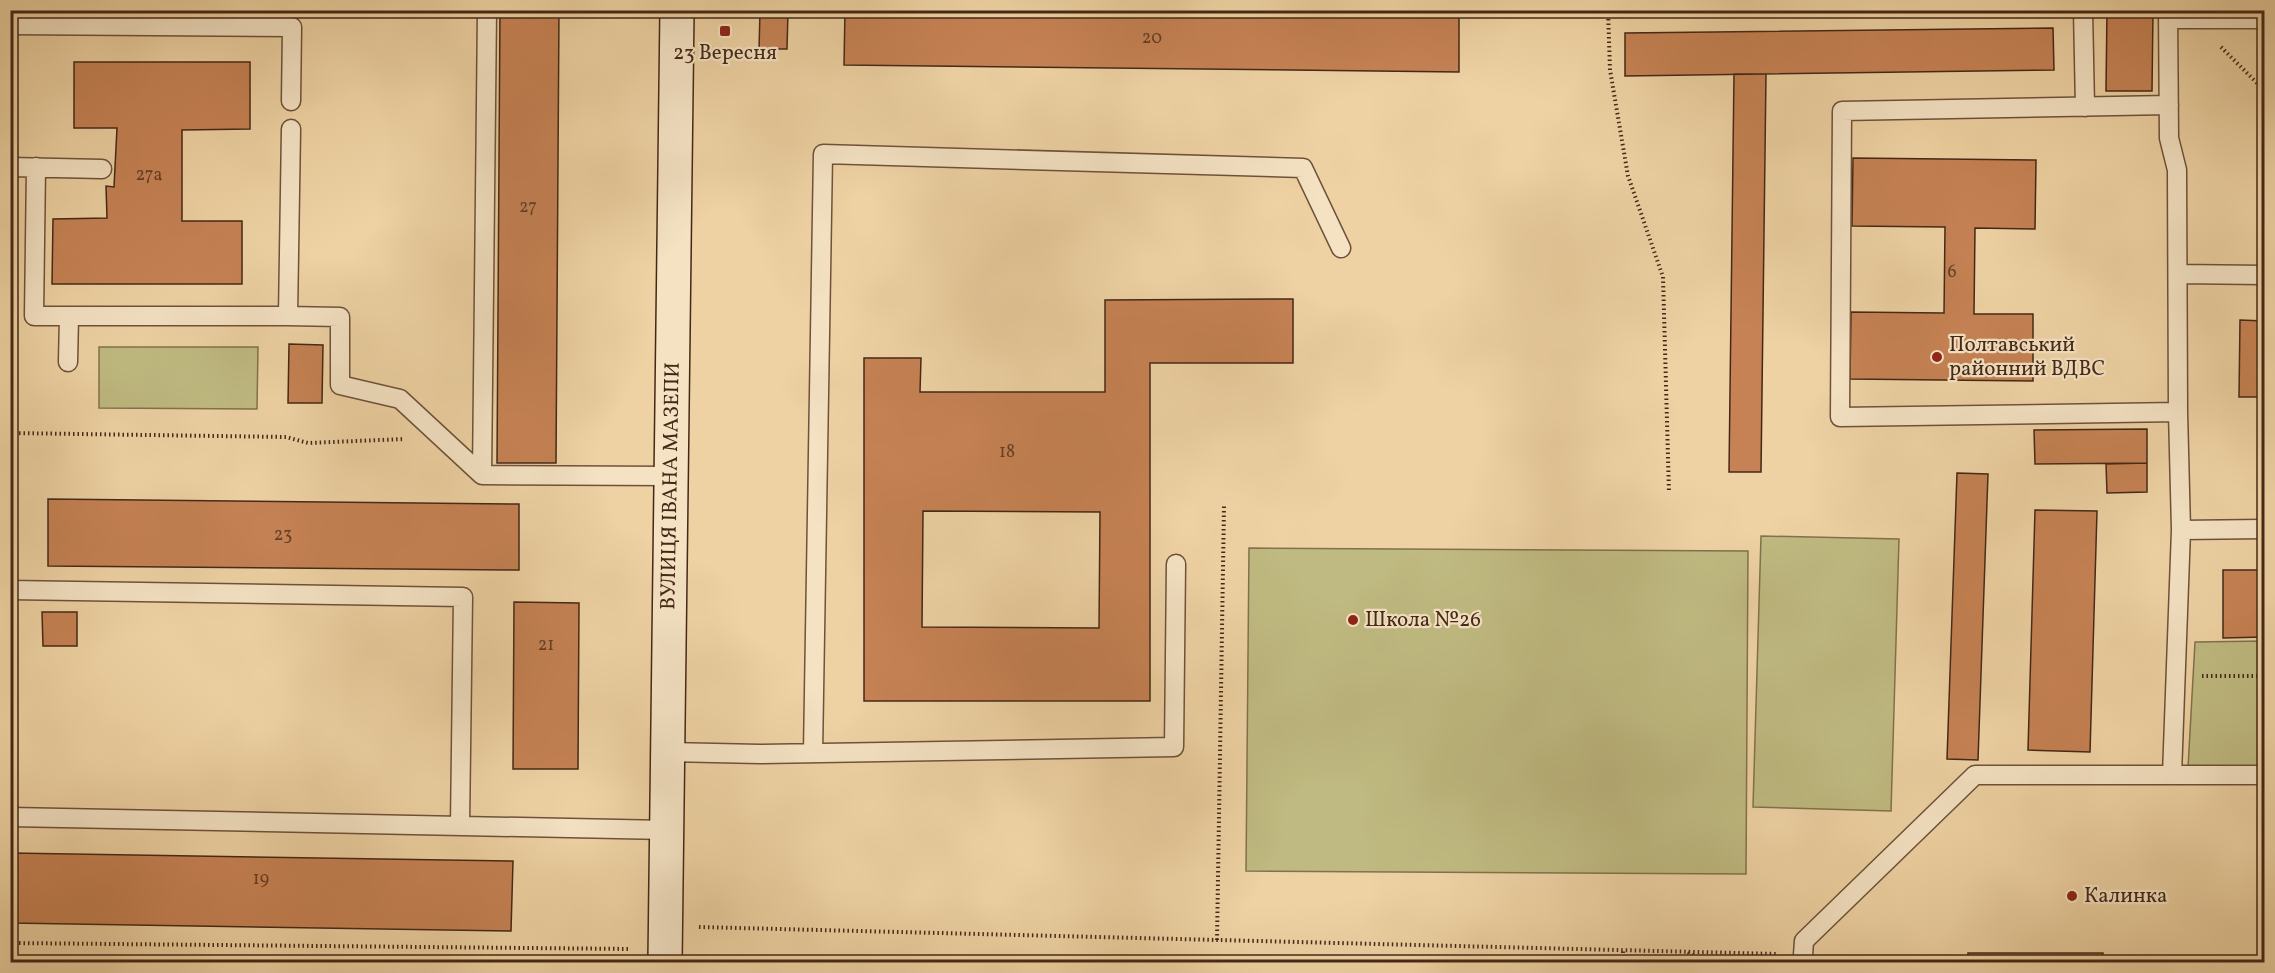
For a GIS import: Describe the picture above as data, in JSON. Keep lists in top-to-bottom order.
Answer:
{
  "streets": {
    "main road": ["ВУЛИЦЯ ІВАНА МАЗЕПИ"]
  },
  "places": {
    "transit": ["23 Вересня"],
    "other": ["Полтавський районний ВДВС", "Школа №26", "Калинка"]
  },
  "house_numbers": [
    "20",
    "27а",
    "27",
    "6",
    "18",
    "23",
    "21",
    "19"
  ]
}
